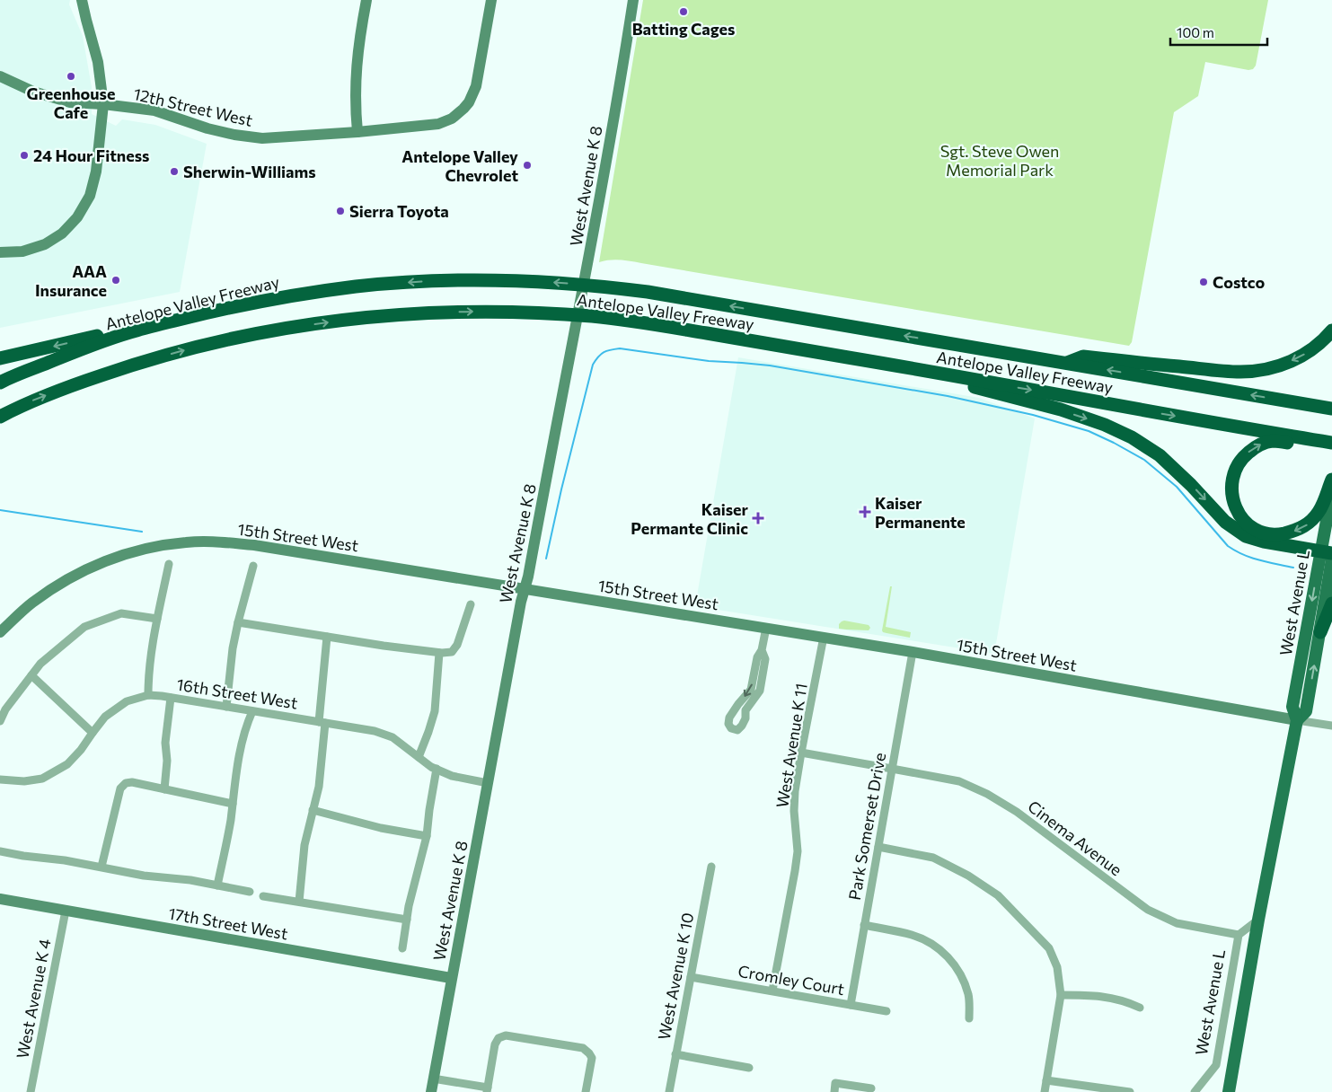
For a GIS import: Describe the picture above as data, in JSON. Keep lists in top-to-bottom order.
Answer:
{
  "streets": {
    "highway": ["Antelope Valley Freeway"],
    "main road": ["West Avenue L"],
    "street": [
      "12th Street West",
      "West Avenue K 8",
      "15th Street West",
      "16th Street West",
      "West Avenue K 11",
      "Park Somerset Drive",
      "Cinema Avenue",
      "17th Street West",
      "West Avenue K 10",
      "Cromley Court",
      "West Avenue K 4"
    ]
  },
  "crossings": [
    ["West Avenue K 8", "15th Street West"],
    ["West Avenue K 8", "16th Street West"],
    ["West Avenue K 8", "17th Street West"],
    ["15th Street West", "West Avenue L"],
    ["15th Street West", "West Avenue K 11"],
    ["15th Street West", "Park Somerset Drive"],
    ["West Avenue L", "Cinema Avenue"],
    ["West Avenue K 11", "Cinema Avenue"],
    ["West Avenue K 11", "Cromley Court"],
    ["Park Somerset Drive", "Cinema Avenue"],
    ["Park Somerset Drive", "Cromley Court"],
    ["17th Street West", "West Avenue K 4"],
    ["West Avenue K 10", "Cromley Court"]
  ],
  "parks": ["Sgt. Steve Owen Memorial Park"],
  "places": {
    "other": [
      "Batting Cages",
      "Greenhouse Cafe",
      "24 Hour Fitness",
      "Antelope Valley Chevrolet",
      "Sherwin-Williams",
      "Sierra Toyota",
      "AAA Insurance",
      "Costco"
    ],
    "health": ["Kaiser Permanente", "Kaiser Permante Clinic"]
  },
  "scale_bar": "100 m"
}
